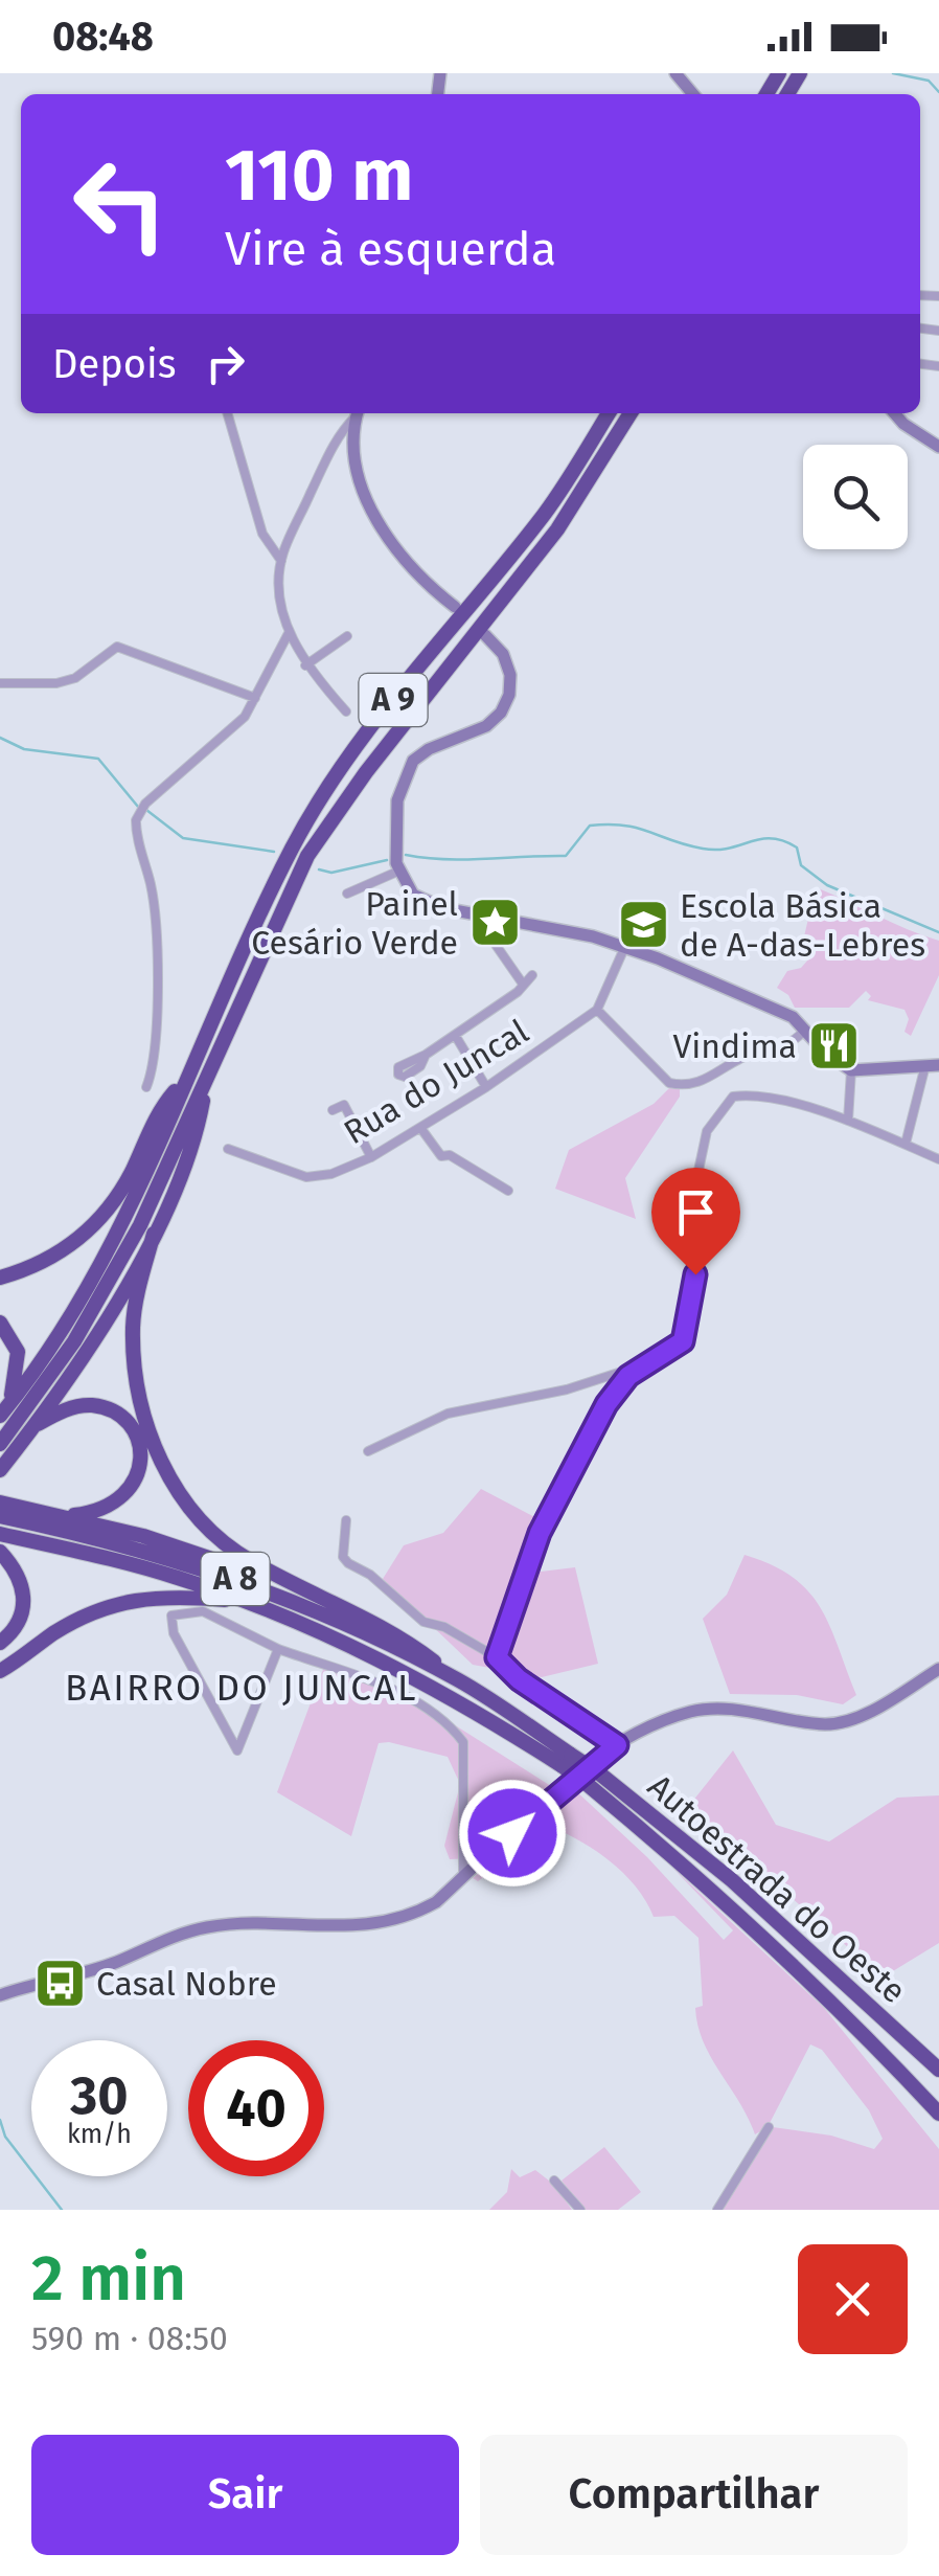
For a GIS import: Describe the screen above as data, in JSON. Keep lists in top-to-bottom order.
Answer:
{
  "streets": {
    "highway": ["A 9", "A 8", "Autoestrada do Oeste"],
    "street": ["Rua do Juncal"]
  },
  "districts": ["BAIRRO DO JUNCAL"],
  "places": {
    "place": ["Painel Cesário Verde"],
    "school or university": ["Escola Básica de A-das-Lebres"],
    "restaurant": ["Vindima"],
    "bus stop": ["Casal Nobre"]
  },
  "page": {
    "status": "08:48",
    "turn": ["110 m", "Vire à esquerda"],
    "then": "Depois",
    "speed": "30 km/h",
    "limit": "40",
    "heading": ["2 min", "590 m · 08:50"],
    "buttons": ["Sair", "Compartilhar"]
  }
}
